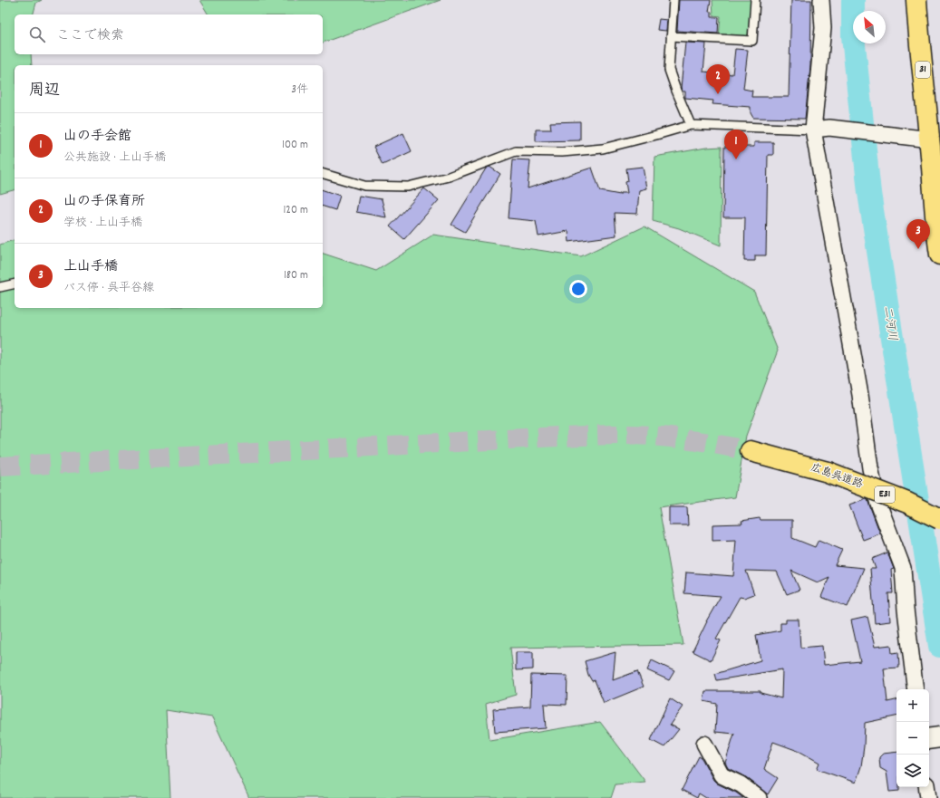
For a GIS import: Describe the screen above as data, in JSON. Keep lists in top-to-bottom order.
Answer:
{
  "streets": {
    "main road": ["31", "広島呉道路", "E31"]
  },
  "water": ["二河川"],
  "north": "top left",
  "page": {
    "search": "ここで検索",
    "pins": ["2", "1", "3"],
    "heading": ["周辺", "3件"],
    "list": [
      {
        "mark": "1",
        "name": "山の手会館",
        "note": "公共施設 · 上山手橋",
        "value": "100 m"
      },
      {
        "mark": "2",
        "name": "山の手保育所",
        "note": "学校 · 上山手橋",
        "value": "120 m"
      },
      {
        "mark": "3",
        "name": "上山手橋",
        "note": "バス停 · 呉平谷線",
        "value": "180 m"
      }
    ],
    "map_buttons": ["+", "−"]
  }
}
